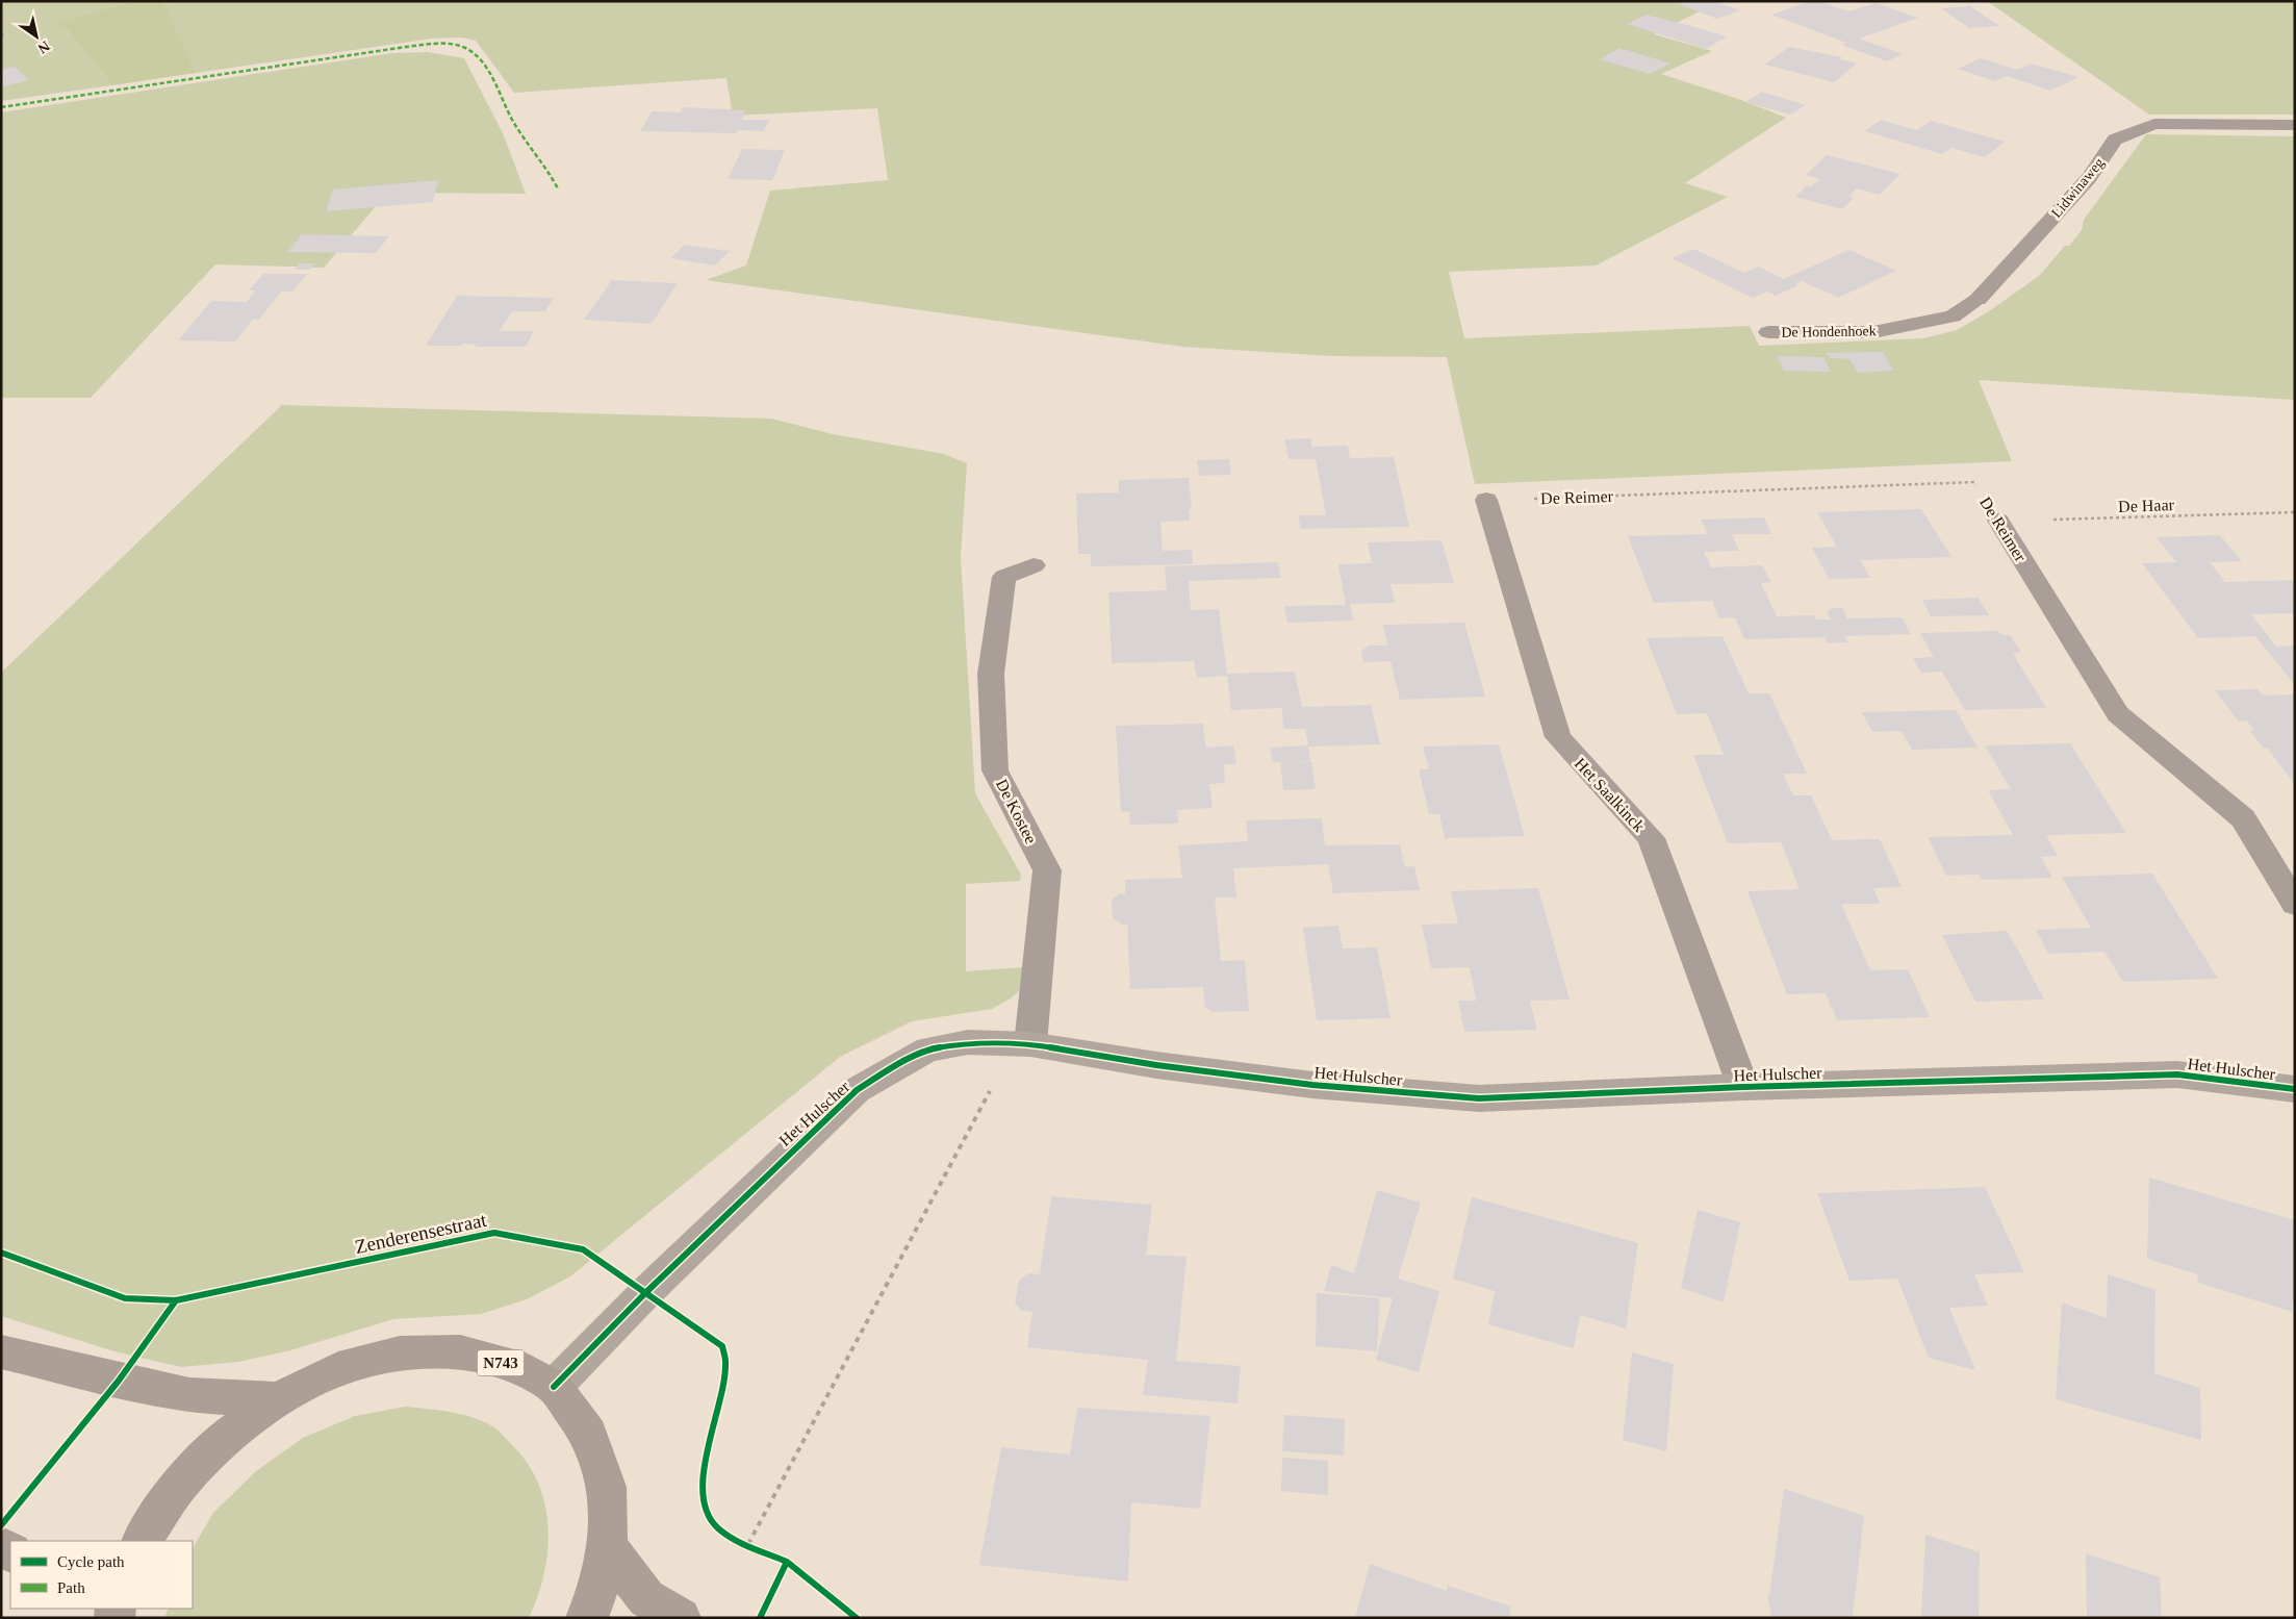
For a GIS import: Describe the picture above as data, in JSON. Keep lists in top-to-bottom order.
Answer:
{
  "streets": {
    "main road": ["N743"],
    "street": [
      "Lidwinaweg",
      "De Hondenhoek",
      "De Reimer",
      "Het Saalkinck",
      "De Kostee",
      "Het Hulscher"
    ],
    "path": ["De Haar"],
    "cycle path": ["Zenderensestraat"]
  },
  "crossings": [
    ["Lidwinaweg", "De Hondenhoek"],
    ["De Reimer", "De Haar"],
    ["De Reimer", "Het Saalkinck"],
    ["Het Saalkinck", "Het Hulscher"],
    ["De Kostee", "Het Hulscher"],
    ["Het Hulscher", "N743"]
  ],
  "legend": ["Cycle path", "Path"],
  "north": "bottom right"
}
